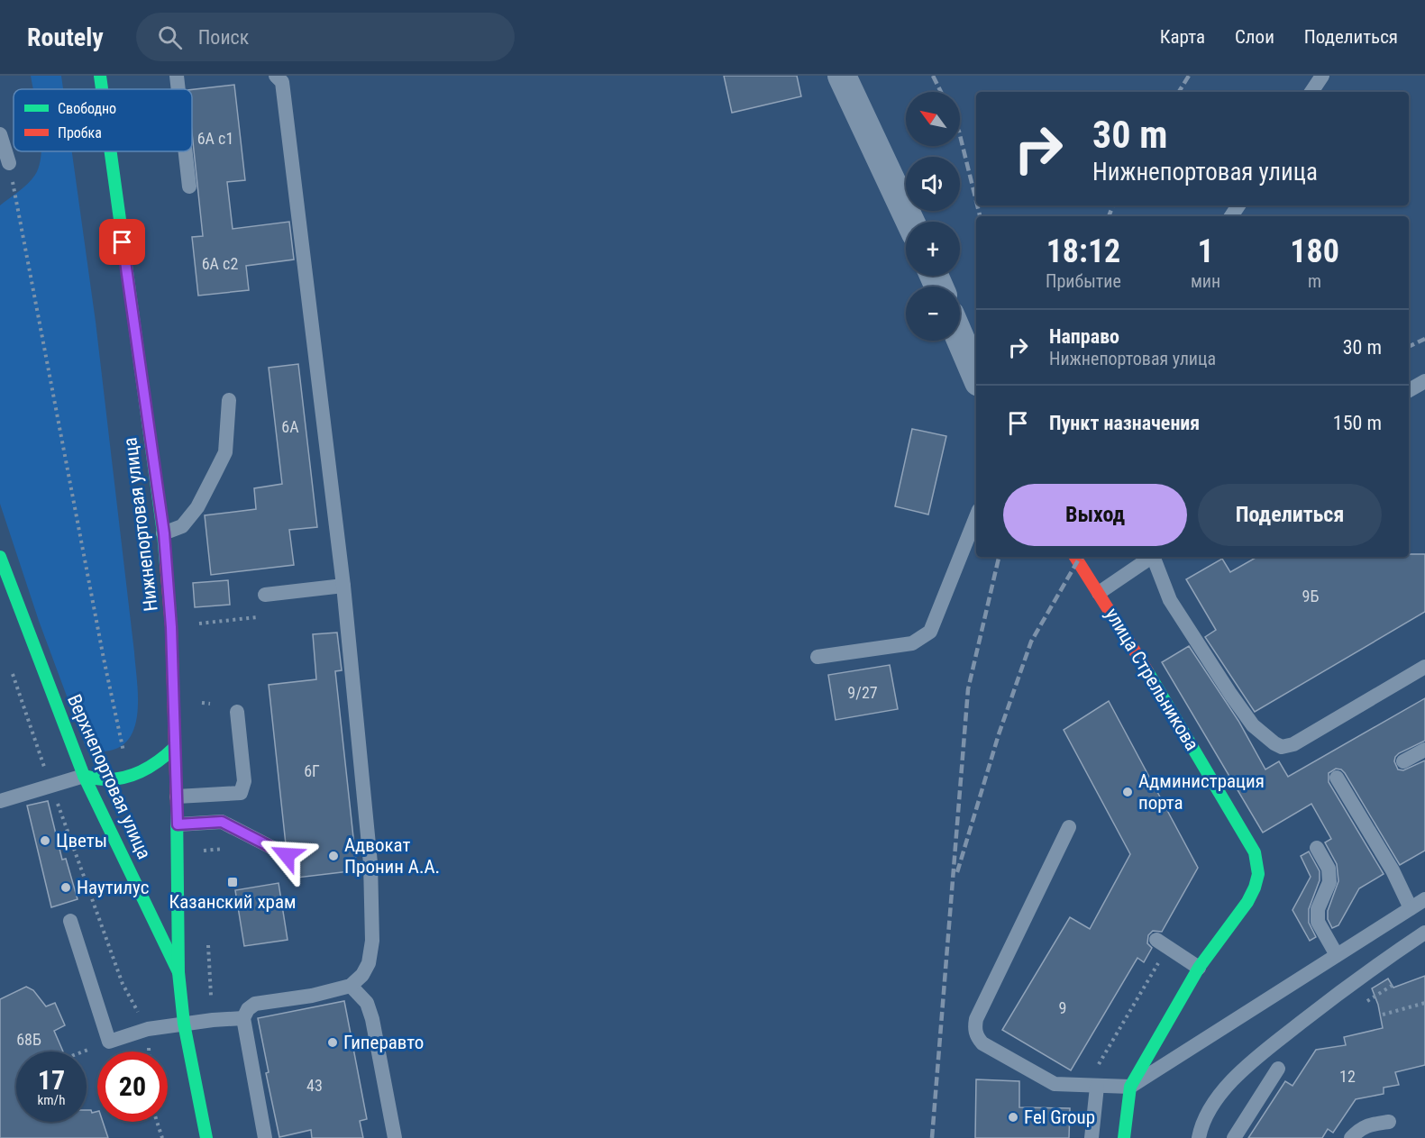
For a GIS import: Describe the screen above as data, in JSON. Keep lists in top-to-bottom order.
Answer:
{
  "streets": {
    "street": ["Нижнепортовая улица", "улица Стрельникова", "Верхнепортовая улица"]
  },
  "crossings": [
    ["Нижнепортовая улица", "Верхнепортовая улица"]
  ],
  "places": {
    "other": [
      "Администрация порта",
      "Цветы",
      "Адвокат Пронин А.А.",
      "Наутилус",
      "Гиперавто",
      "Fel Group"
    ],
    "transit": ["Казанский храм"]
  },
  "house_numbers": [
    "6А с1",
    "6А с2",
    "6А",
    "9Б",
    "9/27",
    "6Г",
    "9",
    "68Б",
    "12",
    "43"
  ],
  "legend": ["Свободно", "Пробка"],
  "north": "top left",
  "page": {
    "header": "Routely",
    "search": "Поиск",
    "nav": ["Карта", "Слои", "Поделиться"],
    "map_buttons": ["+", "−"],
    "turn": ["30 m", "Нижнепортовая улица"],
    "eta": [
      "18:12",
      "Прибытие",
      "1",
      "мин",
      "180",
      "m"
    ],
    "list": [
      {
        "name": "Направо",
        "note": "Нижнепортовая улица",
        "value": "30 m"
      },
      {
        "name": "Пункт назначения",
        "value": "150 m"
      }
    ],
    "buttons": ["Выход", "Поделиться"],
    "speed": "17 km/h",
    "limit": "20"
  }
}
